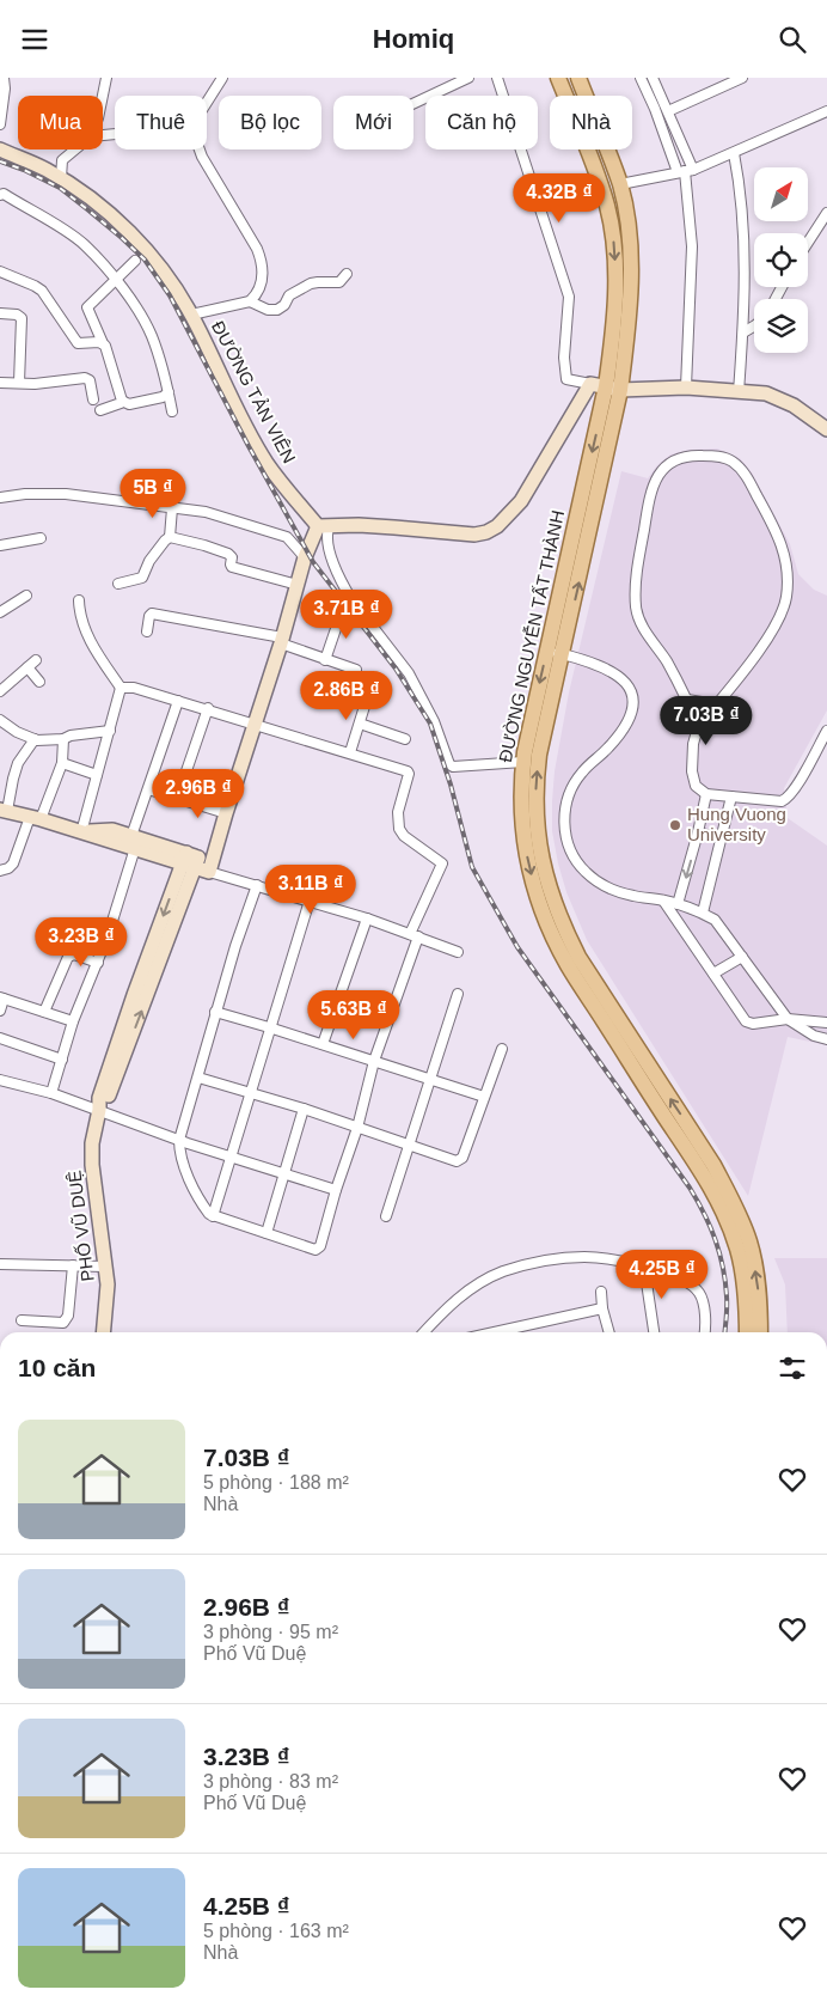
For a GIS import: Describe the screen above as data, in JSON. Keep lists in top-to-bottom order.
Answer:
{
  "streets": {
    "main road": ["ĐƯỜNG NGUYỄN TẤT THÀNH"],
    "street": ["ĐƯỜNG TẢN VIÊN", "PHỐ VŨ DUỆ"]
  },
  "places": ["Hung Vuong University"],
  "north": "top right",
  "page": {
    "header": "Homiq",
    "chip": [
      "Mua",
      "Thuê",
      "Bộ lọc",
      "Mới",
      "Căn hộ",
      "Nhà"
    ],
    "price": [
      "4.32B ₫",
      "5B ₫",
      "3.71B ₫",
      "2.86B ₫",
      "7.03B ₫",
      "2.96B ₫",
      "3.11B ₫",
      "3.23B ₫",
      "5.63B ₫",
      "4.25B ₫"
    ],
    "heading": "10 căn",
    "list": [
      {
        "name": "7.03B ₫",
        "note": "5 phòng · 188 m² · Nhà"
      },
      {
        "name": "2.96B ₫",
        "note": "3 phòng · 95 m² · Phố Vũ Duệ"
      },
      {
        "name": "3.23B ₫",
        "note": "3 phòng · 83 m² · Phố Vũ Duệ"
      },
      {
        "name": "4.25B ₫",
        "note": "5 phòng · 163 m² · Nhà"
      }
    ]
  }
}
